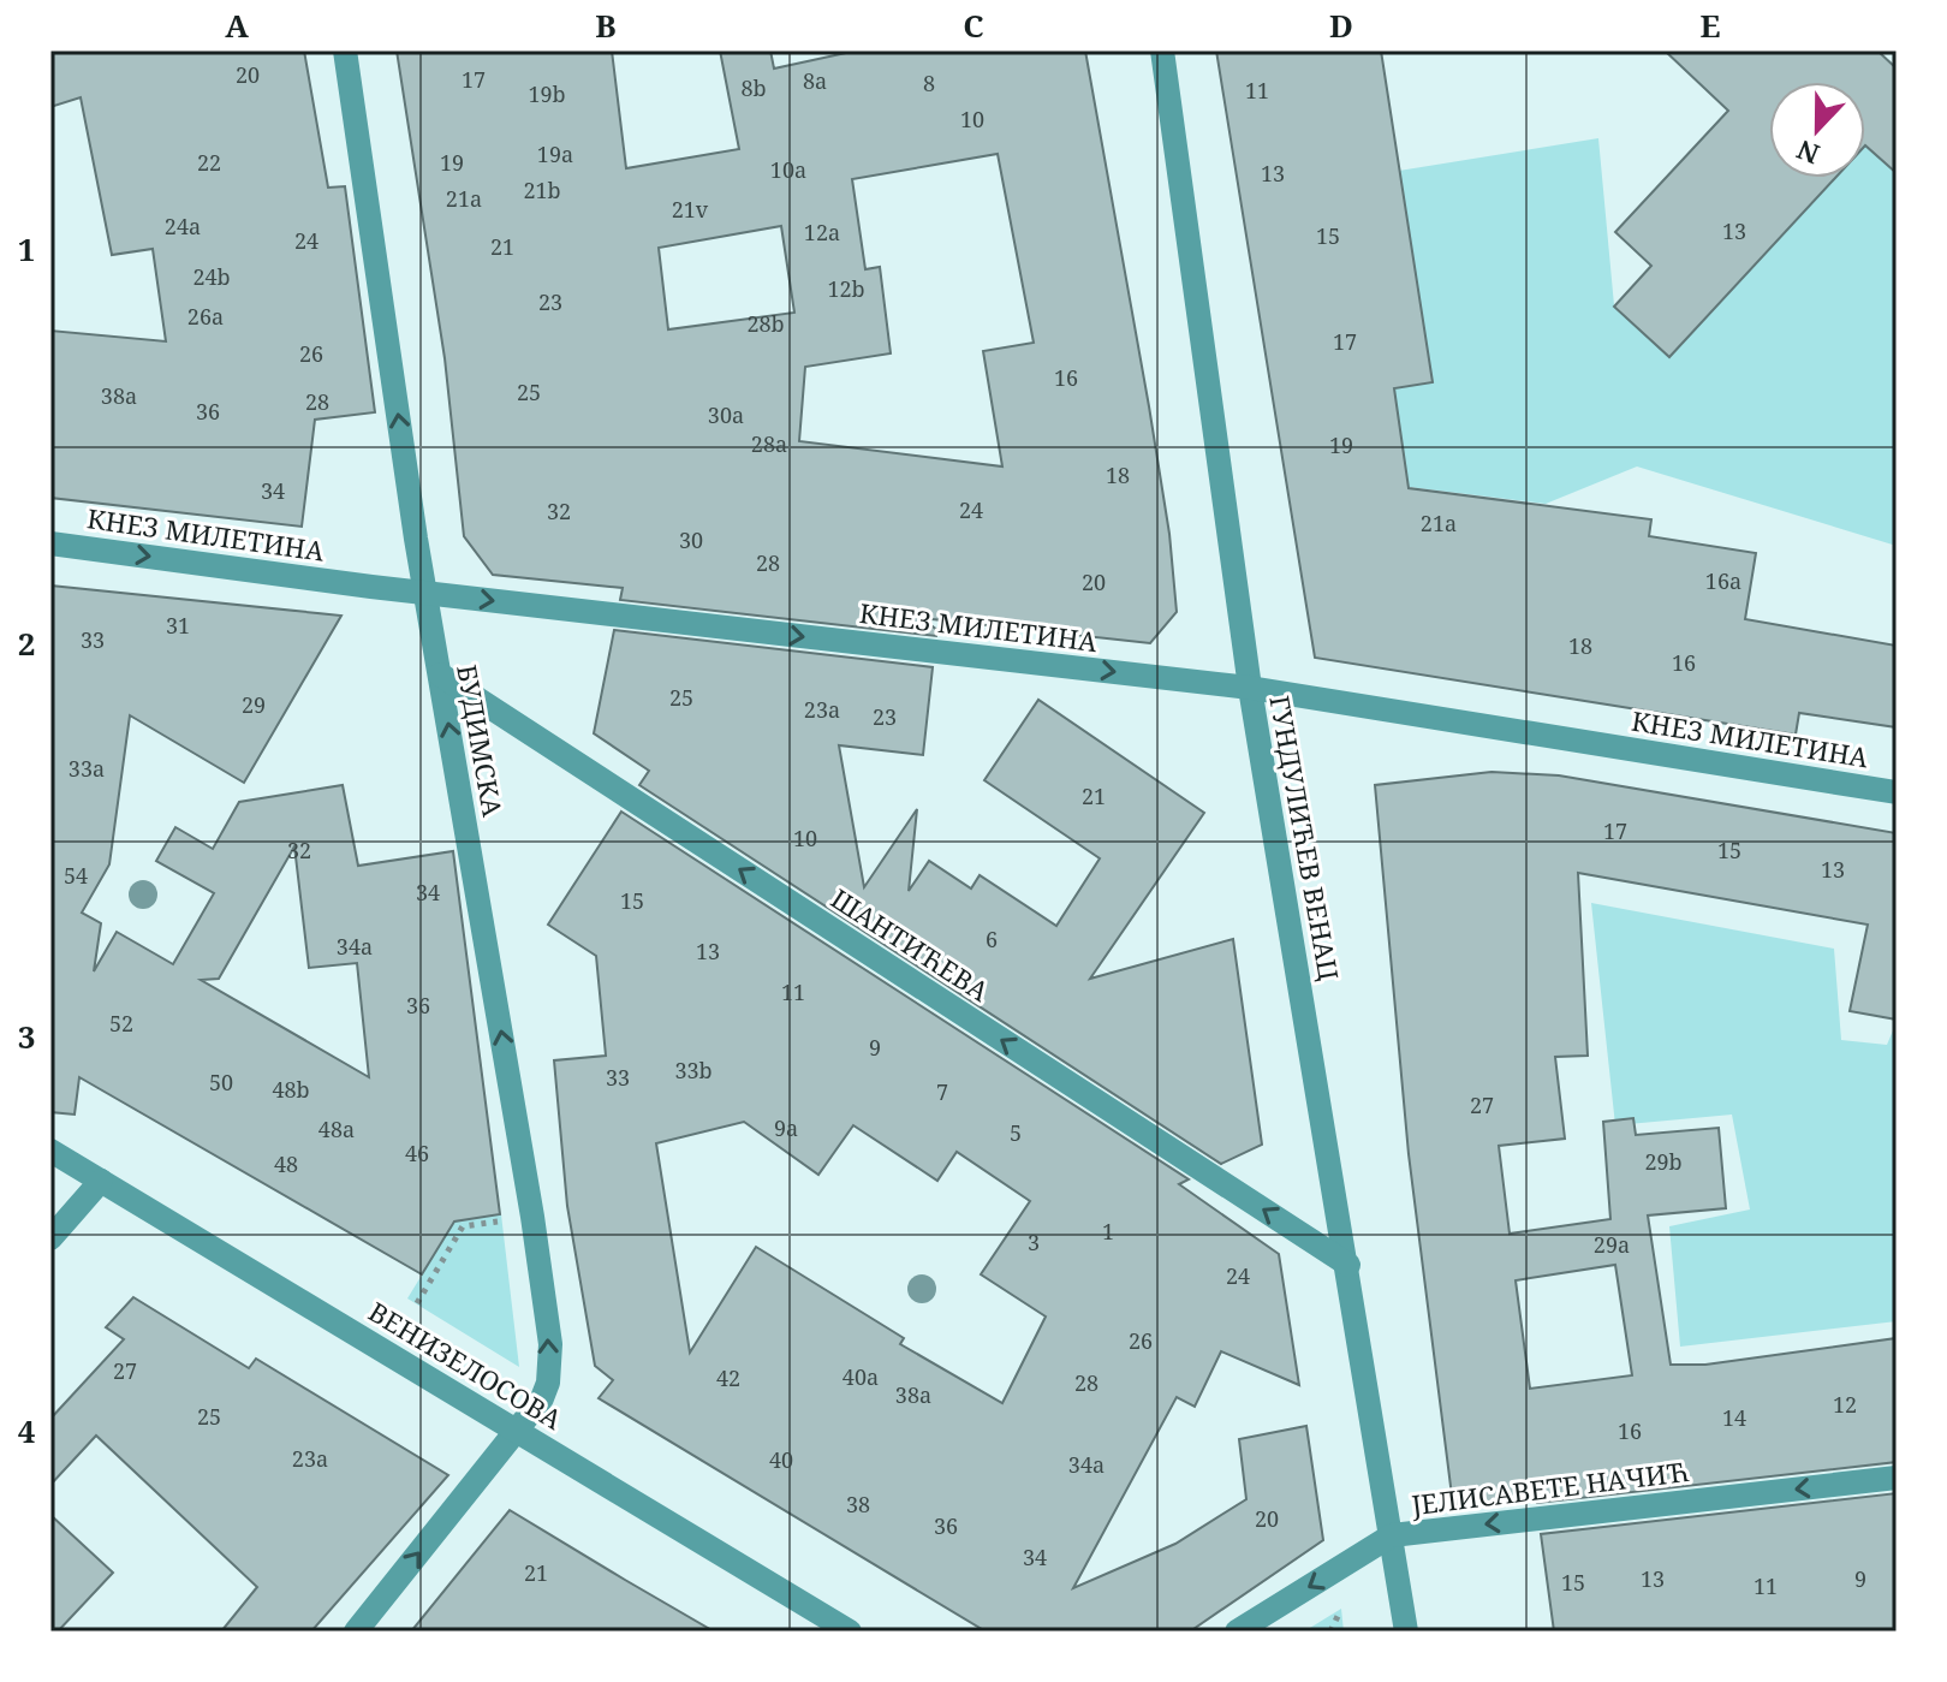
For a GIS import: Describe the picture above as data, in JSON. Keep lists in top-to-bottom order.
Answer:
{
  "streets": {
    "street": [
      "КНЕЗ МИЛЕТИНА",
      "БУДИМСКА",
      "ГУНДУЛИЋЕВ ВЕНАЦ",
      "ШАНТИЋЕВА",
      "ВЕНИЗЕЛОСОВА",
      "ЈЕЛИСАВЕТЕ НАЧИЋ"
    ]
  },
  "crossings": [
    ["КНЕЗ МИЛЕТИНА", "БУДИМСКА"],
    ["КНЕЗ МИЛЕТИНА", "ГУНДУЛИЋЕВ ВЕНАЦ"],
    ["БУДИМСКА", "ШАНТИЋЕВА"],
    ["БУДИМСКА", "ВЕНИЗЕЛОСОВА"],
    ["ГУНДУЛИЋЕВ ВЕНАЦ", "ШАНТИЋЕВА"],
    ["ГУНДУЛИЋЕВ ВЕНАЦ", "ЈЕЛИСАВЕТЕ НАЧИЋ"]
  ],
  "one_way": [
    "КНЕЗ МИЛЕТИНА",
    "БУДИМСКА",
    "ШАНТИЋЕВА",
    "ЈЕЛИСАВЕТЕ НАЧИЋ"
  ],
  "house_numbers": [
    "20",
    "17",
    "8a",
    "8",
    "8b",
    "11",
    "19b",
    "10",
    "19a",
    "22",
    "19",
    "10a",
    "13",
    "21b",
    "21a",
    "21v",
    "24a",
    "13",
    "12a",
    "15",
    "24",
    "21",
    "24b",
    "12b",
    "23",
    "26a",
    "28b",
    "17",
    "26",
    "16",
    "25",
    "38a",
    "28",
    "36",
    "30a",
    "28a",
    "19",
    "18",
    "34",
    "24",
    "32",
    "21a",
    "30",
    "28",
    "16a",
    "20",
    "31",
    "33",
    "18",
    "16",
    "25",
    "29",
    "23a",
    "23",
    "33a",
    "21",
    "17",
    "10",
    "32",
    "15",
    "13",
    "54",
    "34",
    "15",
    "6",
    "34a",
    "13",
    "11",
    "36",
    "52",
    "9",
    "33b",
    "33",
    "50",
    "48b",
    "7",
    "27",
    "9a",
    "48a",
    "5",
    "46",
    "29b",
    "48",
    "1",
    "3",
    "29a",
    "24",
    "26",
    "27",
    "40a",
    "42",
    "28",
    "38a",
    "12",
    "25",
    "14",
    "16",
    "23a",
    "40",
    "34a",
    "38",
    "20",
    "36",
    "34",
    "21",
    "13",
    "9",
    "15",
    "11"
  ],
  "north": "bottom",
  "grid": {
    "columns": [
      "A",
      "B",
      "C",
      "D",
      "E"
    ],
    "rows": [
      "1",
      "2",
      "3",
      "4"
    ]
  }
}
